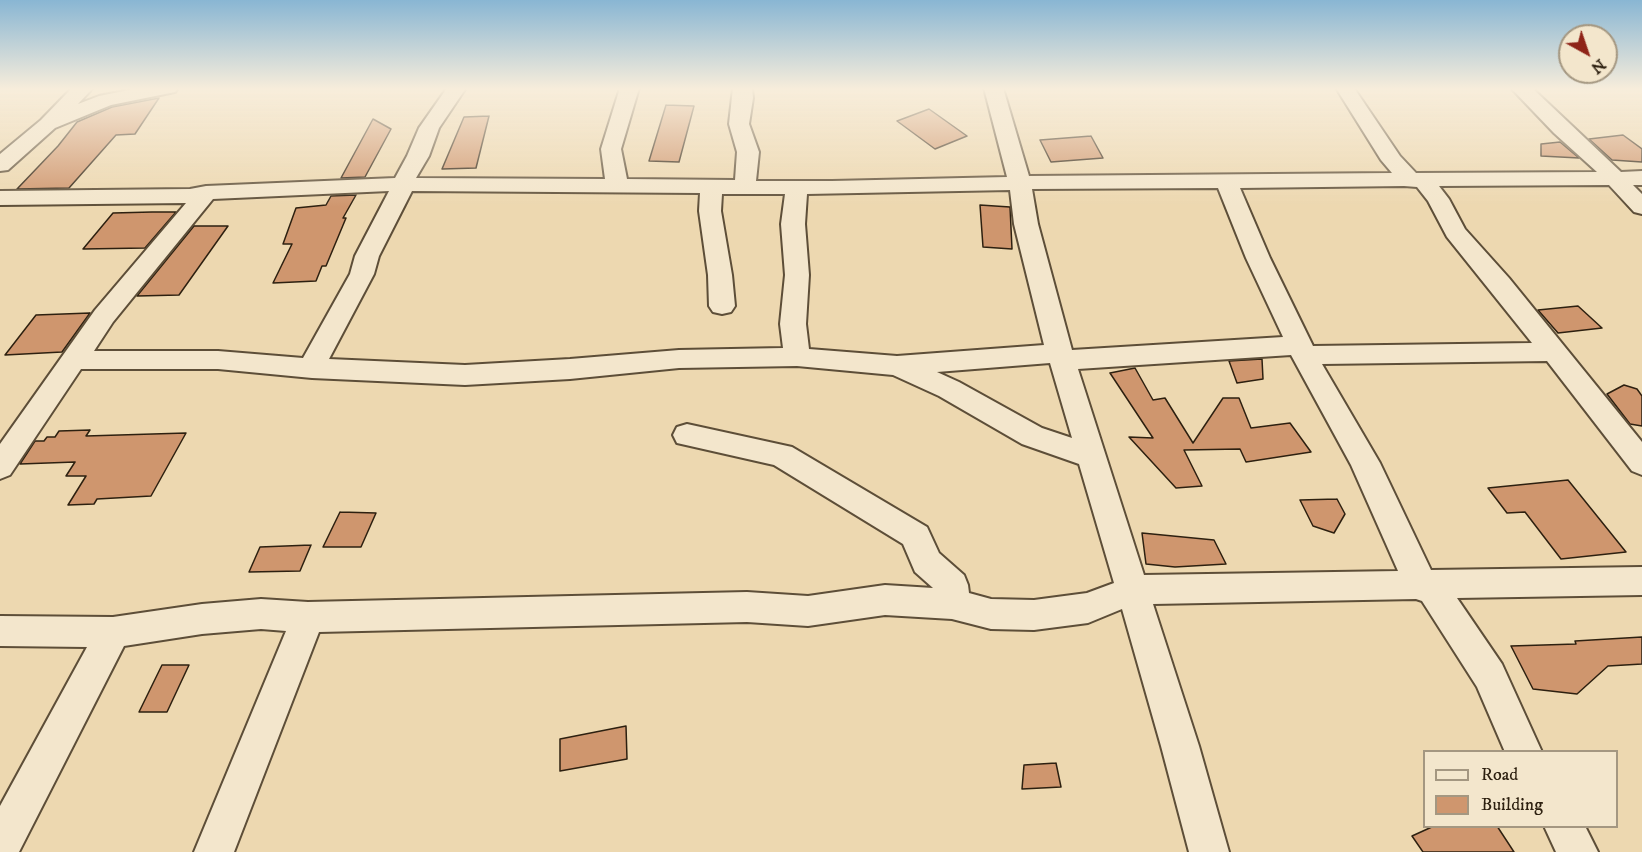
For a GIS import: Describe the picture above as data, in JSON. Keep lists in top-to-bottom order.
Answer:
{
  "legend": ["Road", "Building"],
  "north": "bottom right"
}
